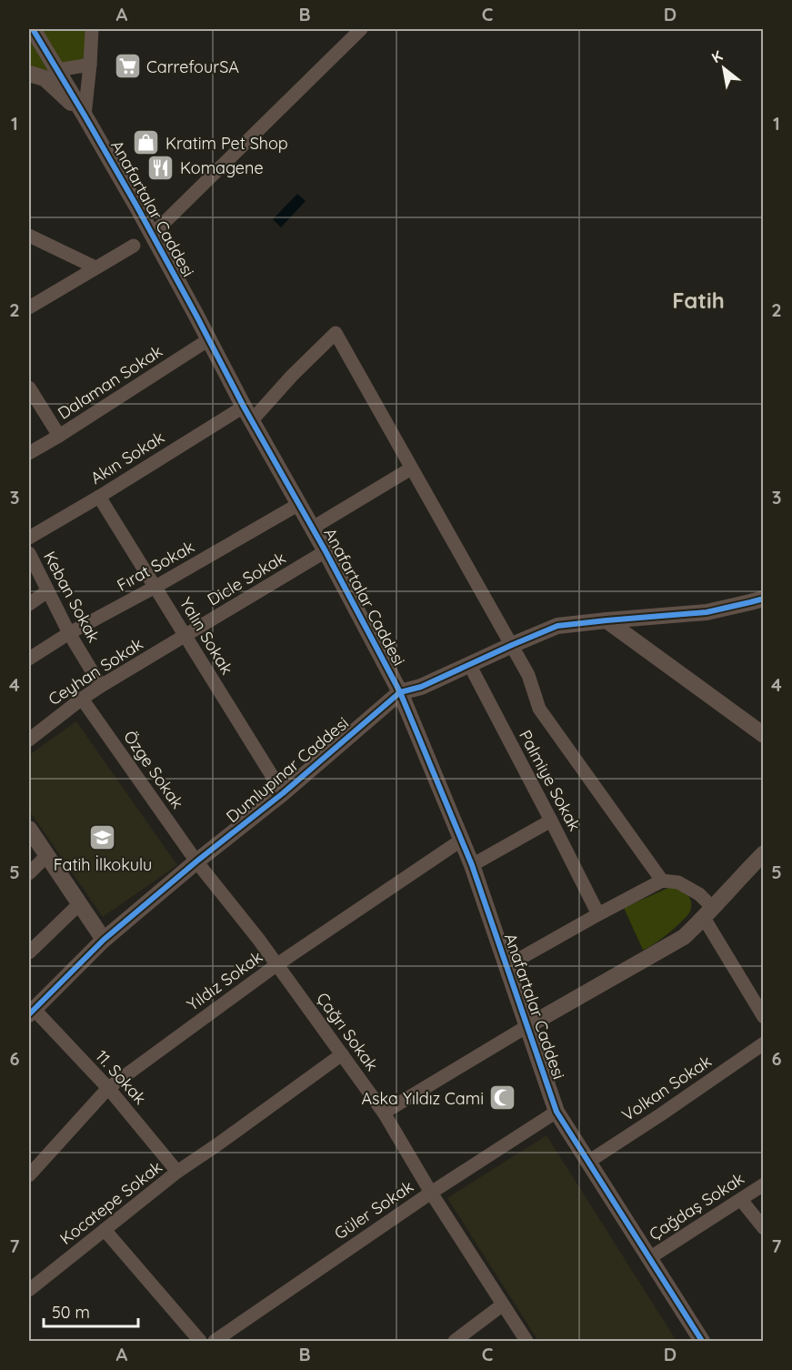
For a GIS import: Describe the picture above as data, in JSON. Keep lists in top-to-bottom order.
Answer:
{
  "streets": {
    "street": [
      "Anafartalar Caddesi",
      "Dalaman Sokak",
      "Akın Sokak",
      "Fırat Sokak",
      "Dicle Sokak",
      "Keban Sokak",
      "Yalın Sokak",
      "Ceyhan Sokak",
      "Özge Sokak",
      "Dumlupınar Caddesi",
      "Palmiye Sokak",
      "Yıldız Sokak",
      "Çağrı Sokak",
      "11. Sokak",
      "Volkan Sokak",
      "Kocatepe Sokak",
      "Çağdaş Sokak",
      "Güler Sokak"
    ]
  },
  "crossings": [
    ["Anafartalar Caddesi", "Dalaman Sokak"],
    ["Anafartalar Caddesi", "Akın Sokak"],
    ["Anafartalar Caddesi", "Fırat Sokak"],
    ["Anafartalar Caddesi", "Dicle Sokak"],
    ["Anafartalar Caddesi", "Dumlupınar Caddesi"],
    ["Anafartalar Caddesi", "Yıldız Sokak"],
    ["Anafartalar Caddesi", "Volkan Sokak"],
    ["Anafartalar Caddesi", "Çağdaş Sokak"],
    ["Anafartalar Caddesi", "Güler Sokak"],
    ["Akın Sokak", "Yalın Sokak"],
    ["Fırat Sokak", "Keban Sokak"],
    ["Fırat Sokak", "Yalın Sokak"],
    ["Dicle Sokak", "Yalın Sokak"],
    ["Dicle Sokak", "Ceyhan Sokak"],
    ["Keban Sokak", "Ceyhan Sokak"],
    ["Yalın Sokak", "Ceyhan Sokak"],
    ["Yalın Sokak", "Dumlupınar Caddesi"],
    ["Ceyhan Sokak", "Özge Sokak"],
    ["Özge Sokak", "Dumlupınar Caddesi"],
    ["Özge Sokak", "Çağrı Sokak"],
    ["Dumlupınar Caddesi", "Palmiye Sokak"],
    ["Dumlupınar Caddesi", "Çağrı Sokak"],
    ["Dumlupınar Caddesi", "11. Sokak"],
    ["Yıldız Sokak", "Çağrı Sokak"],
    ["Yıldız Sokak", "11. Sokak"],
    ["Çağrı Sokak", "Kocatepe Sokak"],
    ["Çağrı Sokak", "Güler Sokak"],
    ["11. Sokak", "Kocatepe Sokak"]
  ],
  "districts": ["Fatih"],
  "places": {
    "supermarket": ["CarrefourSA"],
    "shop": ["Kratim Pet Shop"],
    "restaurant": ["Komagene"],
    "school or university": ["Fatih İlkokulu"],
    "mosque": ["Aska Yıldız Cami"]
  },
  "scale_bar": "50 m",
  "north": "top left",
  "grid": {
    "columns": [
      "A",
      "B",
      "C",
      "D"
    ],
    "rows": [
      "1",
      "2",
      "3",
      "4",
      "5",
      "6",
      "7"
    ]
  }
}
